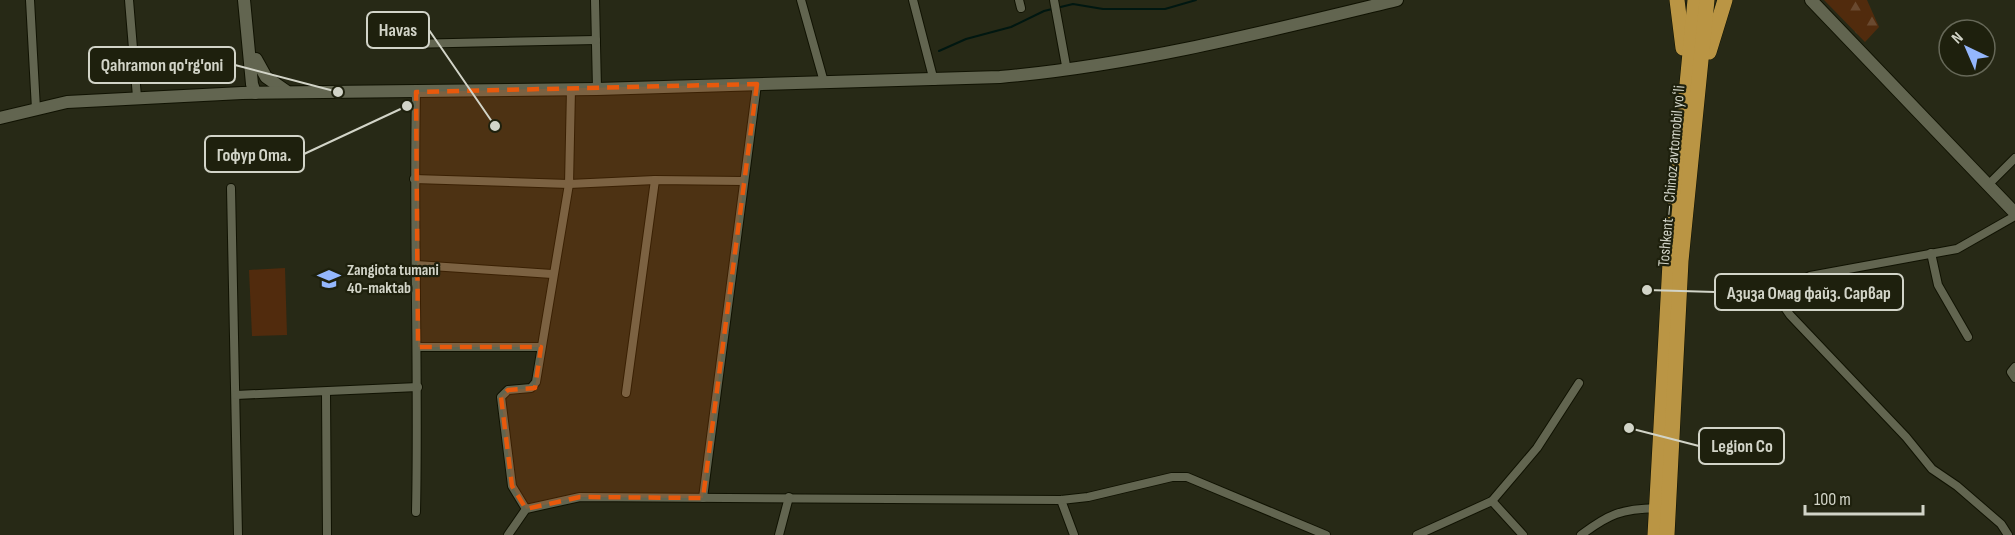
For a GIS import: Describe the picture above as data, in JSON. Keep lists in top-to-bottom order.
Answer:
{
  "streets": {
    "highway": ["Toshkent — Chinoz avtomobil yoʻli"]
  },
  "places": {
    "other": [
      "Qahramon qo'rg'oni",
      "Гофур Ота.",
      "Havas",
      "Азиза Омад файз. Сарвар",
      "Legion Co"
    ],
    "school or university": ["Zangiota tumani 40-maktab"]
  },
  "scale_bar": "100 m",
  "north": "top left"
}
